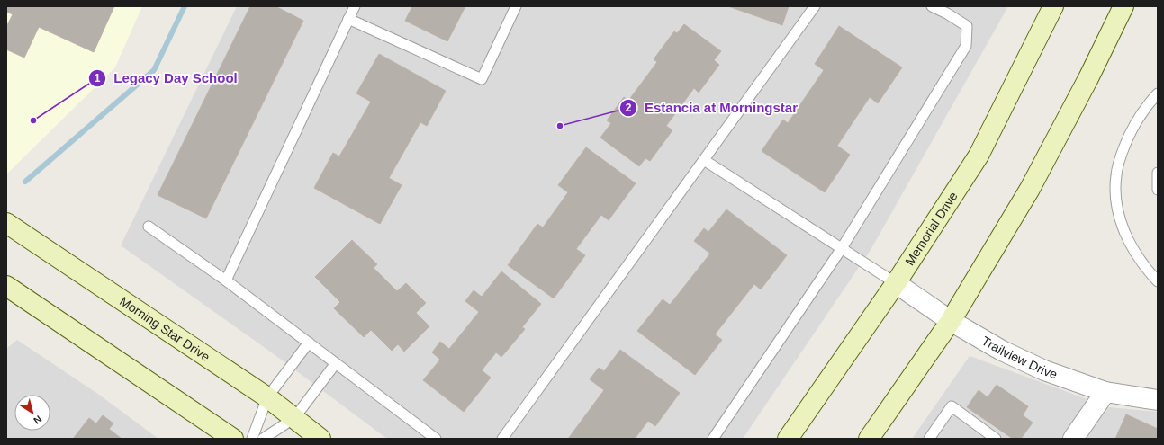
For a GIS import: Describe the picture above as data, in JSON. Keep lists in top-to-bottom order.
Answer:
{
  "streets": {
    "main road": ["Memorial Drive", "Morning Star Drive"],
    "street": ["Trailview Drive"]
  },
  "crossings": [
    ["Memorial Drive", "Trailview Drive"]
  ],
  "places": ["Legacy Day School", "Estancia at Morningstar"],
  "north": "bottom right"
}
